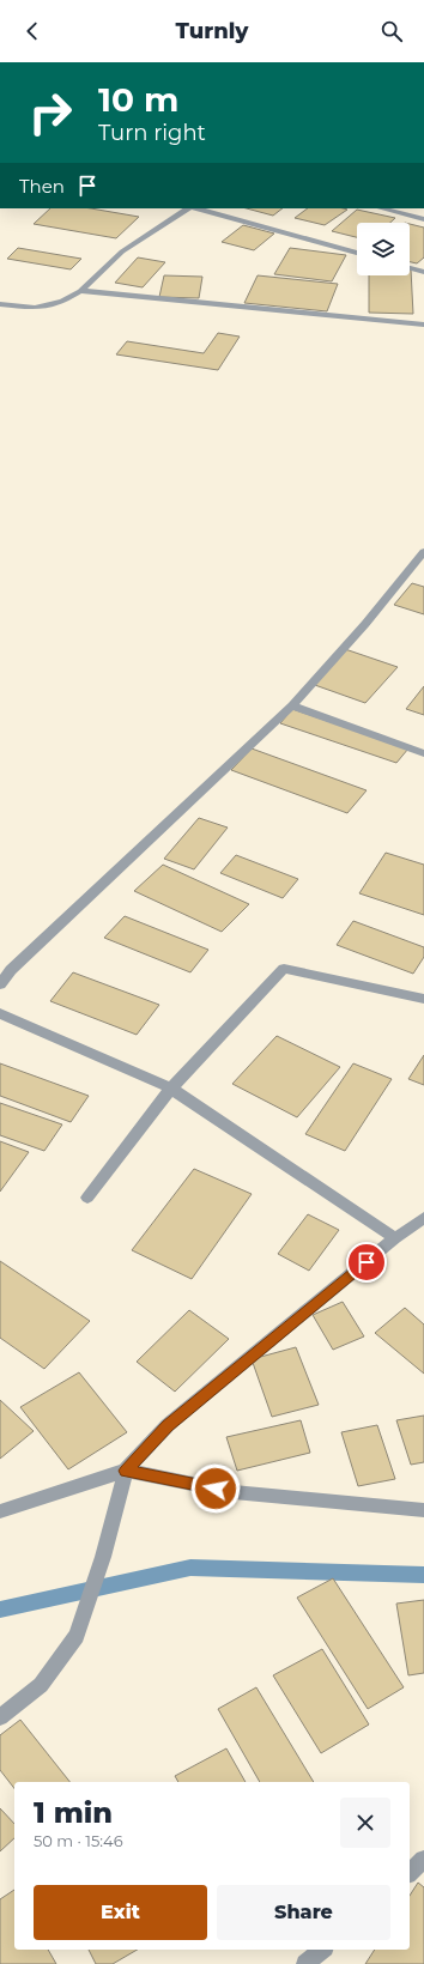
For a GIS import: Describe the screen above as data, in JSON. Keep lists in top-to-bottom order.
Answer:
{
  "page": {
    "header": "Turnly",
    "turn": ["10 m", "Turn right"],
    "then": "Then",
    "heading": ["1 min", "50 m · 15:46"],
    "buttons": ["Exit", "Share"]
  }
}
